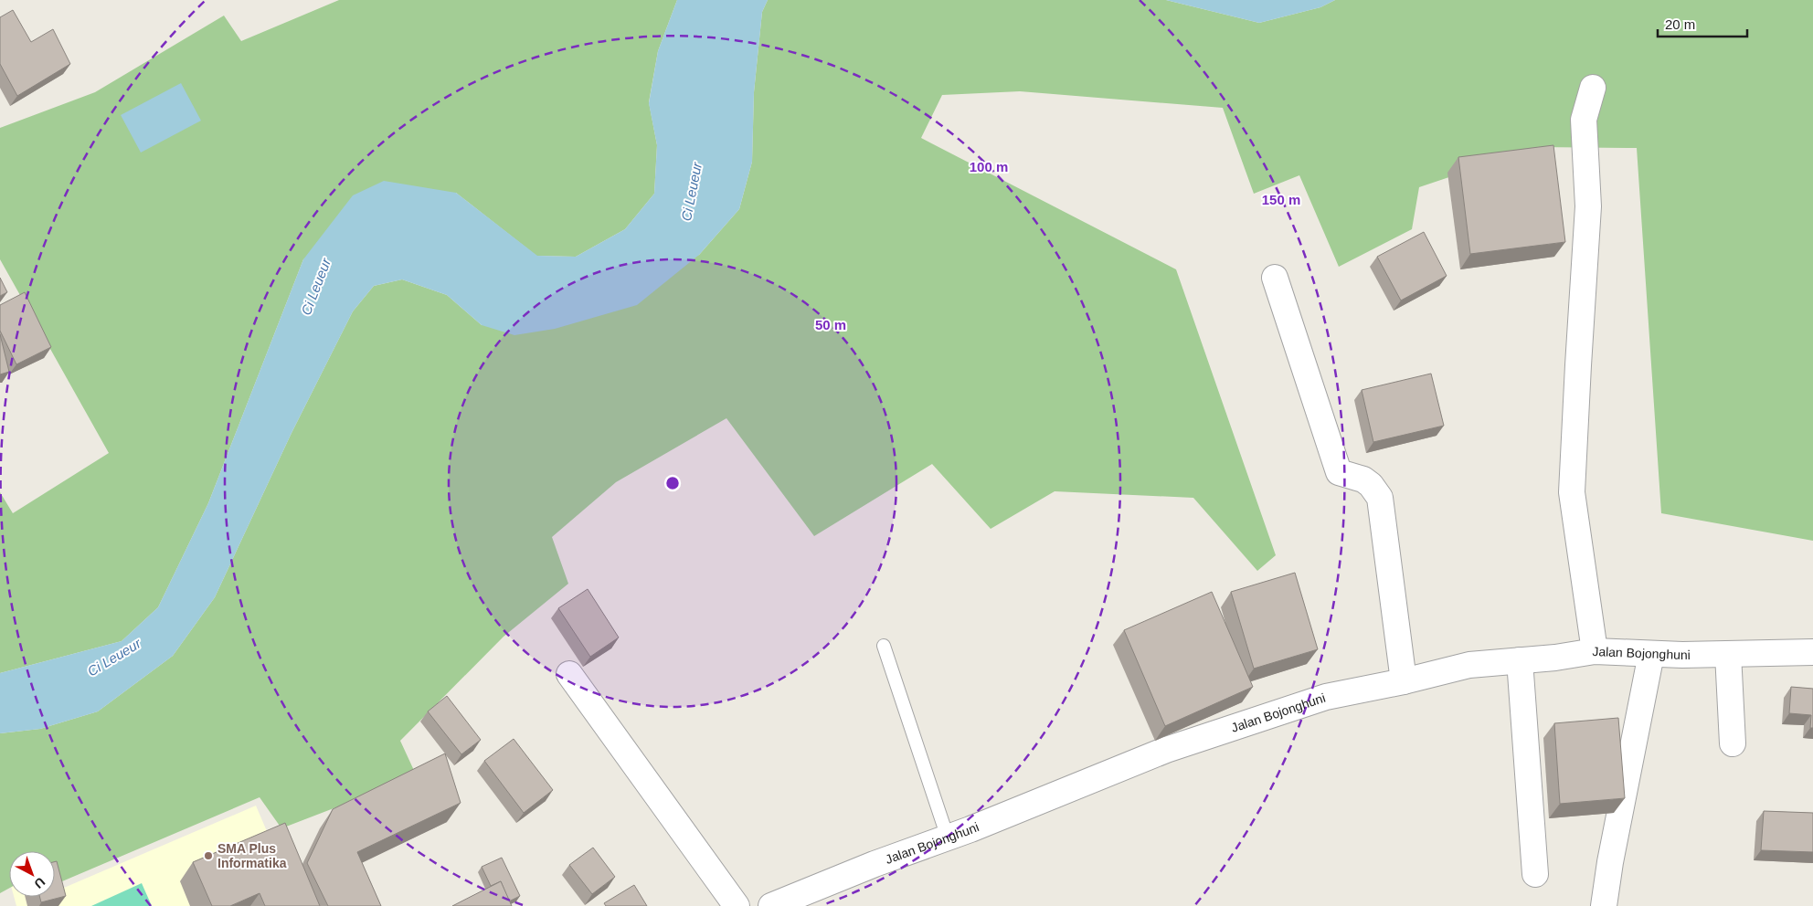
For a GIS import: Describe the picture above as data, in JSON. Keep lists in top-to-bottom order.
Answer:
{
  "streets": {
    "street": ["Jalan Bojonghuni"]
  },
  "water": ["Ci Leueur"],
  "places": ["SMA Plus Informatika"],
  "scale_bar": "20 m",
  "north": "bottom right",
  "rings": ["100 m", "150 m", "50 m"]
}
